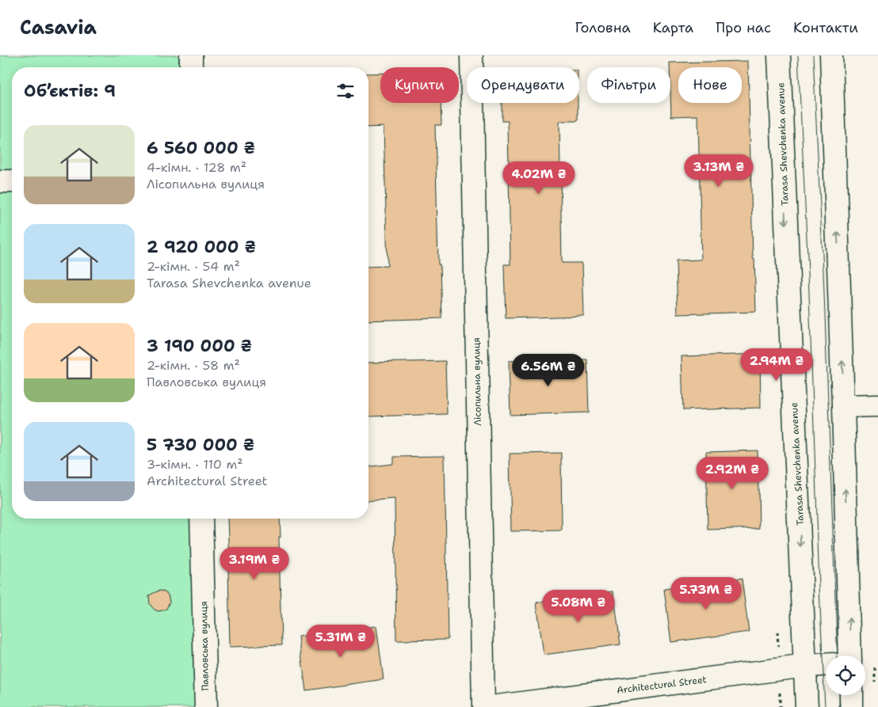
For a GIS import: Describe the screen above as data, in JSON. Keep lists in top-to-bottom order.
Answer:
{
  "streets": {
    "main road": [
      "Tarasa Shevchenka avenue",
      "Лісопильна вулиця",
      "Павловська вулиця",
      "Architectural Street"
    ]
  },
  "crossings": [
    ["Tarasa Shevchenka avenue", "Architectural Street"]
  ],
  "page": {
    "header": "Casavia",
    "nav": [
      "Головна",
      "Карта",
      "Про нас",
      "Контакти"
    ],
    "chip": [
      "Купити",
      "Орендувати",
      "Фільтри",
      "Нове"
    ],
    "heading": "Об’єктів: 9",
    "list": [
      {
        "name": "6 560 000 ₴",
        "note": "4-кімн. · 128 m² · Лісопильна вулиця"
      },
      {
        "name": "2 920 000 ₴",
        "note": "2-кімн. · 54 m² · Tarasa Shevchenka avenue"
      },
      {
        "name": "3 190 000 ₴",
        "note": "2-кімн. · 58 m² · Павловська вулиця"
      },
      {
        "name": "5 730 000 ₴",
        "note": "3-кімн. · 110 m² · Architectural Street"
      }
    ],
    "price": [
      "3.13M ₴",
      "4.02M ₴",
      "2.94M ₴",
      "6.56M ₴",
      "2.92M ₴",
      "3.19M ₴",
      "5.73M ₴",
      "5.08M ₴",
      "5.31M ₴"
    ]
  }
}
